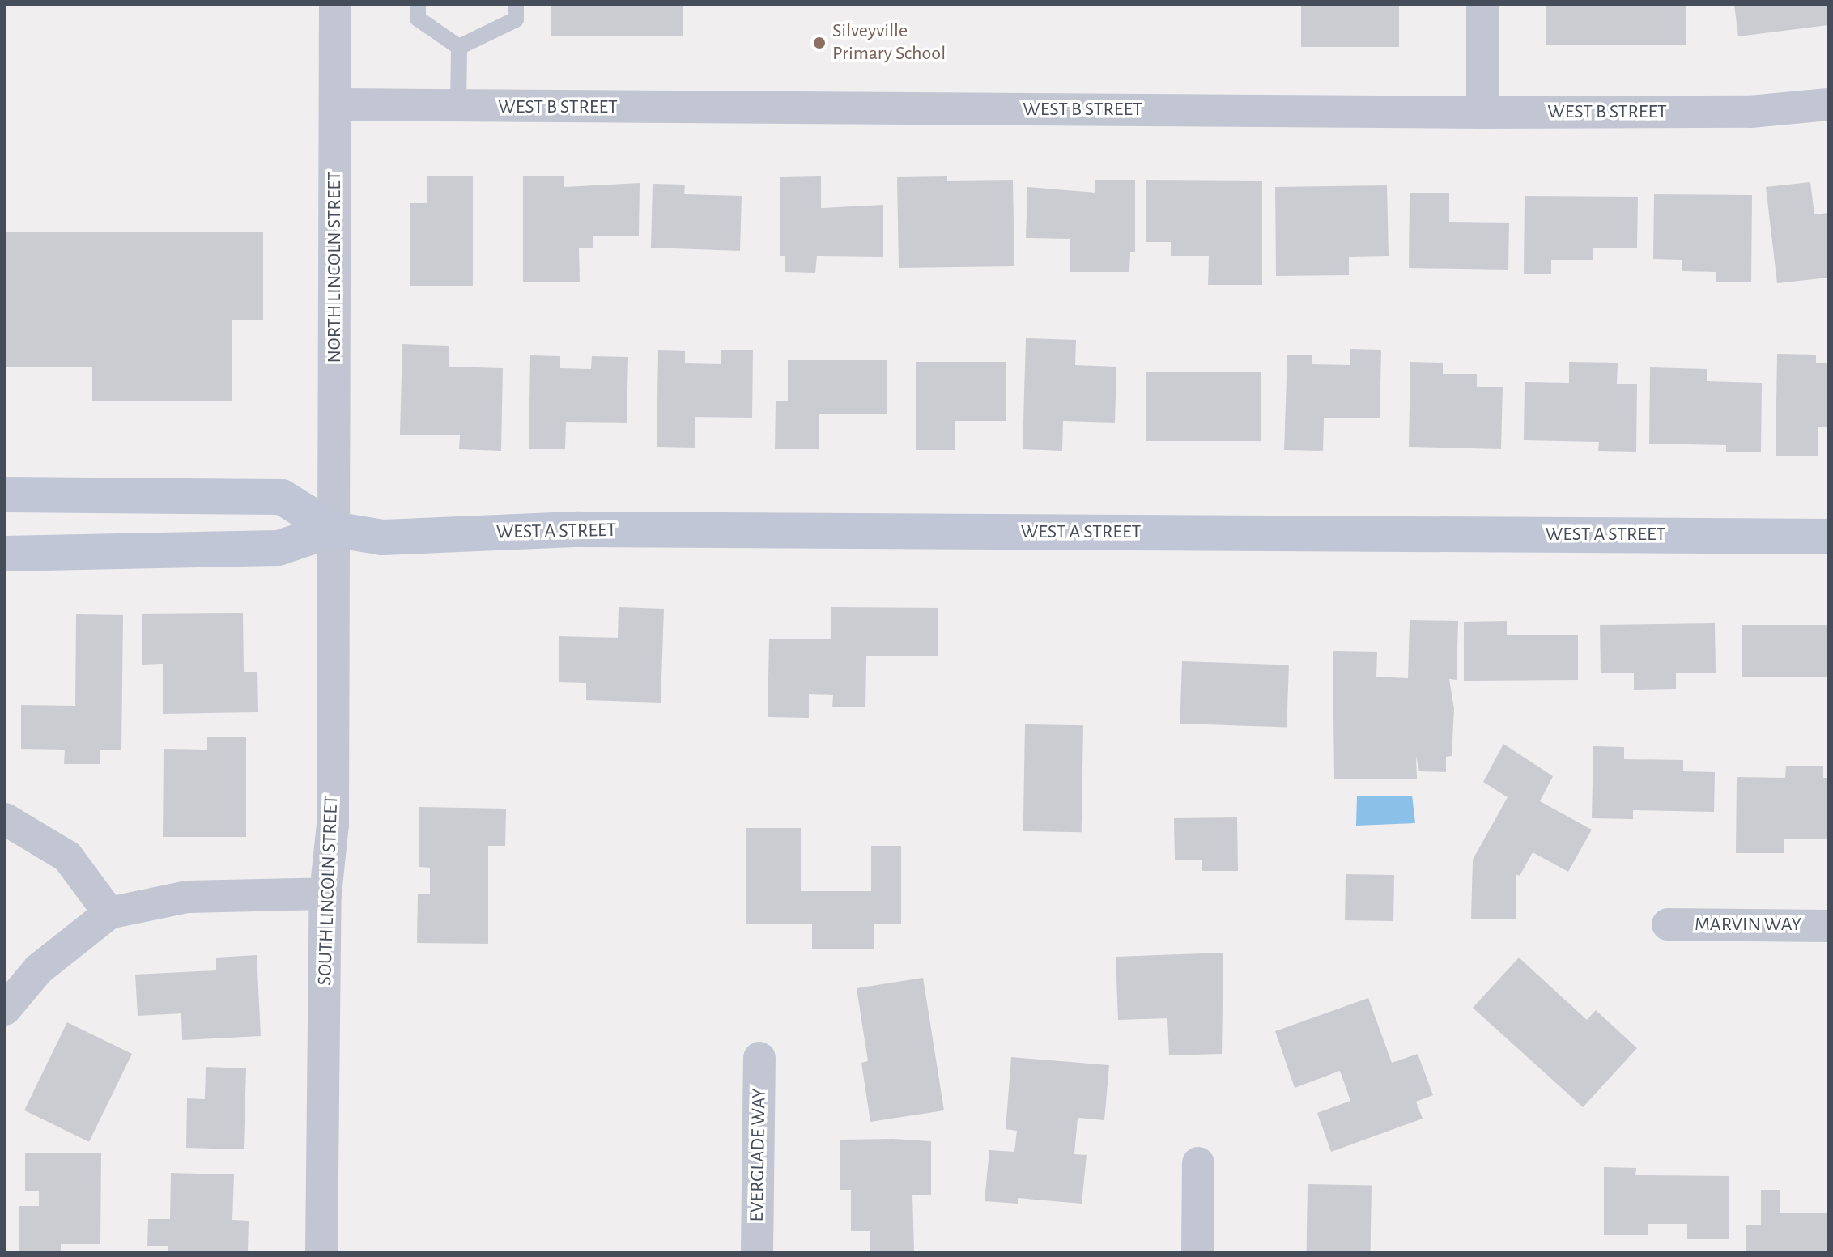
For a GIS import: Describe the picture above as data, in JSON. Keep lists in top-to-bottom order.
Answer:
{
  "streets": {
    "main road": ["WEST A STREET"],
    "street": [
      "WEST B STREET",
      "NORTH LINCOLN STREET",
      "SOUTH LINCOLN STREET",
      "MARVIN WAY",
      "EVERGLADE WAY"
    ]
  },
  "crossings": [
    ["WEST B STREET", "NORTH LINCOLN STREET"],
    ["NORTH LINCOLN STREET", "WEST A STREET"],
    ["NORTH LINCOLN STREET", "SOUTH LINCOLN STREET"],
    ["WEST A STREET", "SOUTH LINCOLN STREET"]
  ],
  "places": ["Silveyville Primary School"]
}
